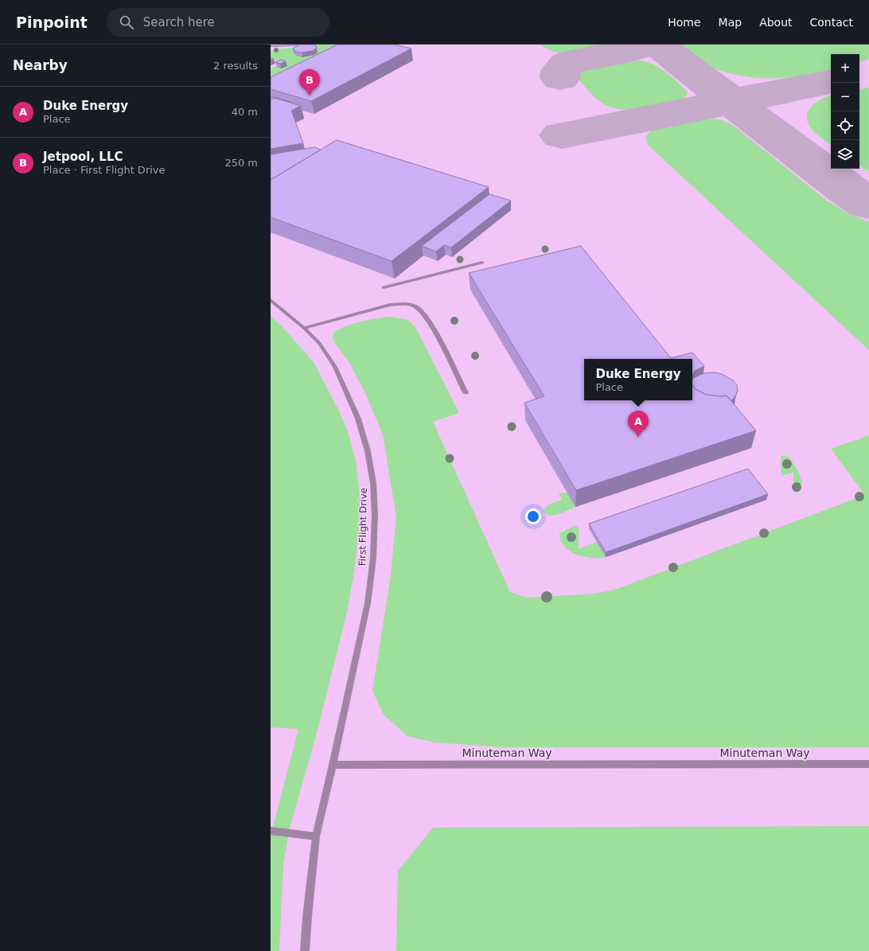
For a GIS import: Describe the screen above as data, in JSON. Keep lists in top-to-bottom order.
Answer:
{
  "streets": {
    "street": ["First Flight Drive", "Minuteman Way"]
  },
  "crossings": [
    ["First Flight Drive", "Minuteman Way"]
  ],
  "page": {
    "header": "Pinpoint",
    "search": "Search here",
    "nav": [
      "Home",
      "Map",
      "About",
      "Contact"
    ],
    "heading": ["Nearby", "2 results"],
    "map_buttons": ["+", "−"],
    "pins": ["B", "A"],
    "list": [
      {
        "mark": "A",
        "name": "Duke Energy",
        "note": "Place",
        "value": "40 m"
      },
      {
        "mark": "B",
        "name": "Jetpool, LLC",
        "note": "Place · First Flight Drive",
        "value": "250 m"
      }
    ],
    "popup": ["Duke Energy", "Place"]
  }
}
